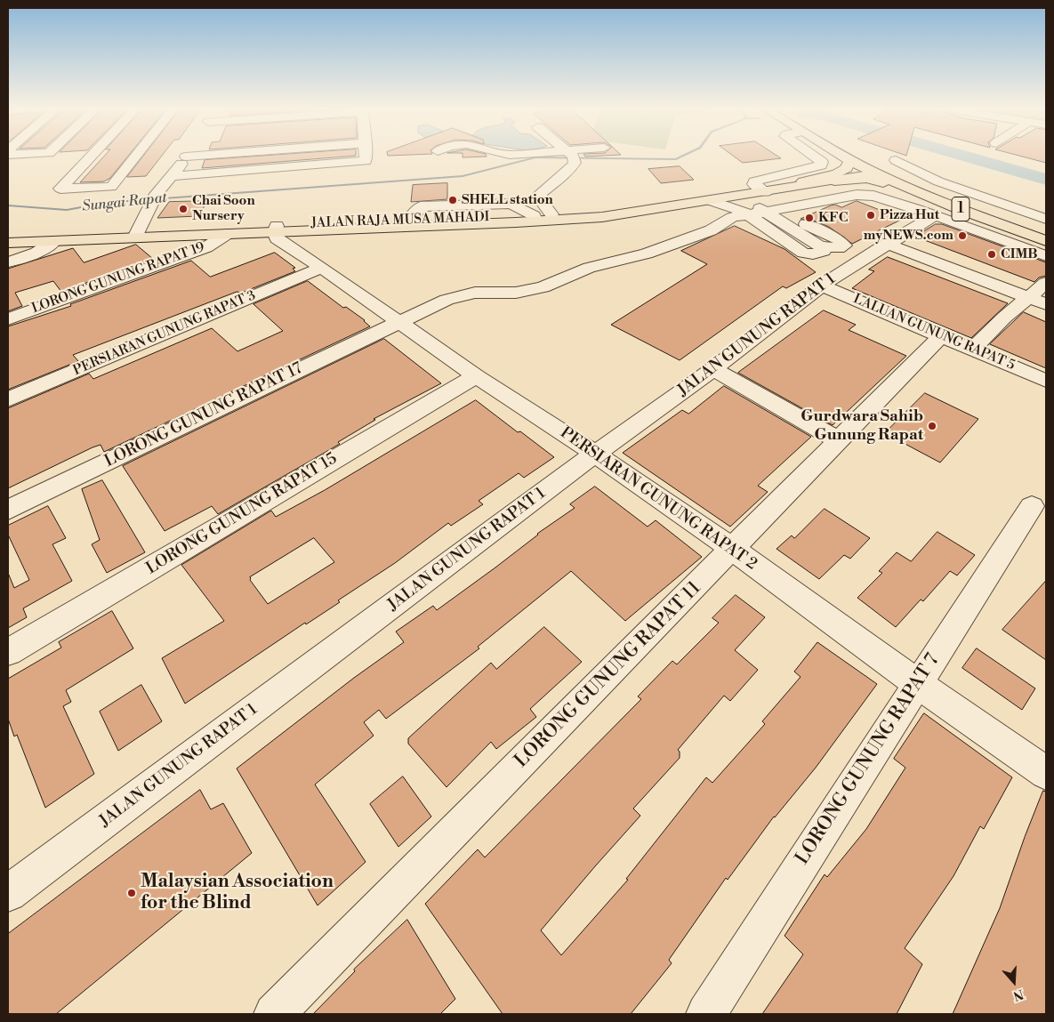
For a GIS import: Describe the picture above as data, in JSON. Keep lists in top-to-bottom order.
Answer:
{
  "streets": {
    "main road": ["1", "JALAN RAJA MUSA MAHADI"],
    "street": [
      "LORONG GUNUNG RAPAT 19",
      "LALUAN GUNUNG RAPAT 5",
      "PERSIARAN GUNUNG RAPAT 3",
      "JALAN GUNUNG RAPAT 1",
      "LORONG GUNUNG RAPAT 17",
      "PERSIARAN GUNUNG RAPAT 2",
      "LORONG GUNUNG RAPAT 15",
      "LORONG GUNUNG RAPAT 11",
      "LORONG GUNUNG RAPAT 7"
    ]
  },
  "crossings": [
    ["1", "JALAN RAJA MUSA MAHADI"],
    ["1", "JALAN GUNUNG RAPAT 1"],
    ["1", "LORONG GUNUNG RAPAT 17"],
    ["JALAN RAJA MUSA MAHADI", "LORONG GUNUNG RAPAT 19"],
    ["JALAN RAJA MUSA MAHADI", "PERSIARAN GUNUNG RAPAT 2"],
    ["LALUAN GUNUNG RAPAT 5", "JALAN GUNUNG RAPAT 1"],
    ["LALUAN GUNUNG RAPAT 5", "LORONG GUNUNG RAPAT 11"],
    ["PERSIARAN GUNUNG RAPAT 3", "PERSIARAN GUNUNG RAPAT 2"],
    ["JALAN GUNUNG RAPAT 1", "LORONG GUNUNG RAPAT 17"],
    ["JALAN GUNUNG RAPAT 1", "PERSIARAN GUNUNG RAPAT 2"],
    ["LORONG GUNUNG RAPAT 17", "PERSIARAN GUNUNG RAPAT 2"],
    ["PERSIARAN GUNUNG RAPAT 2", "LORONG GUNUNG RAPAT 15"],
    ["PERSIARAN GUNUNG RAPAT 2", "LORONG GUNUNG RAPAT 11"],
    ["PERSIARAN GUNUNG RAPAT 2", "LORONG GUNUNG RAPAT 7"]
  ],
  "water": ["Sungai Rapat"],
  "places": [
    "SHELL station",
    "Chai Soon Nursery",
    "Pizza Hut",
    "KFC",
    "myNEWS.com",
    "CIMB",
    "Gurdwara Sahib Gunung Rapat",
    "Malaysian Association for the Blind"
  ],
  "north": "bottom"
}
